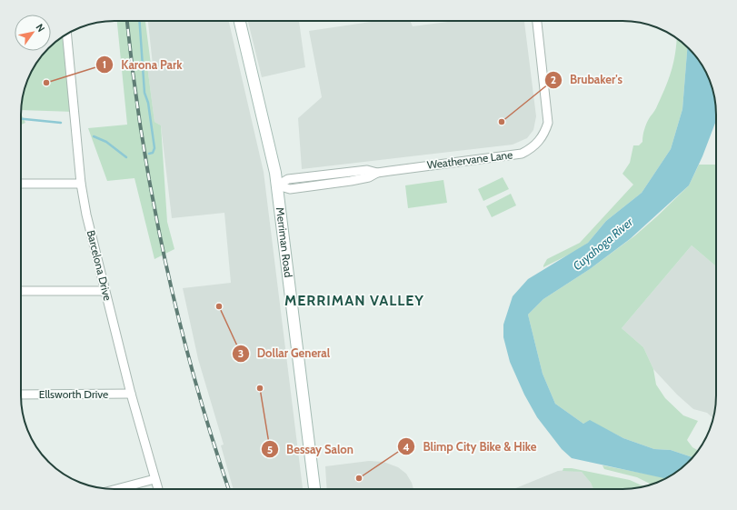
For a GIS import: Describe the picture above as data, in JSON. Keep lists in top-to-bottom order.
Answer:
{
  "streets": {
    "main road": ["Merriman Road"],
    "street": ["Weathervane Lane", "Barcelona Drive", "Ellsworth Drive"]
  },
  "crossings": [
    ["Weathervane Lane", "Merriman Road"],
    ["Barcelona Drive", "Ellsworth Drive"]
  ],
  "districts": ["MERRIMAN VALLEY"],
  "water": ["Cuyahoga River"],
  "places": [
    "Karona Park",
    "Brubaker's",
    "Dollar General",
    "Bessay Salon",
    "Blimp City Bike & Hike"
  ],
  "north": "top right"
}
